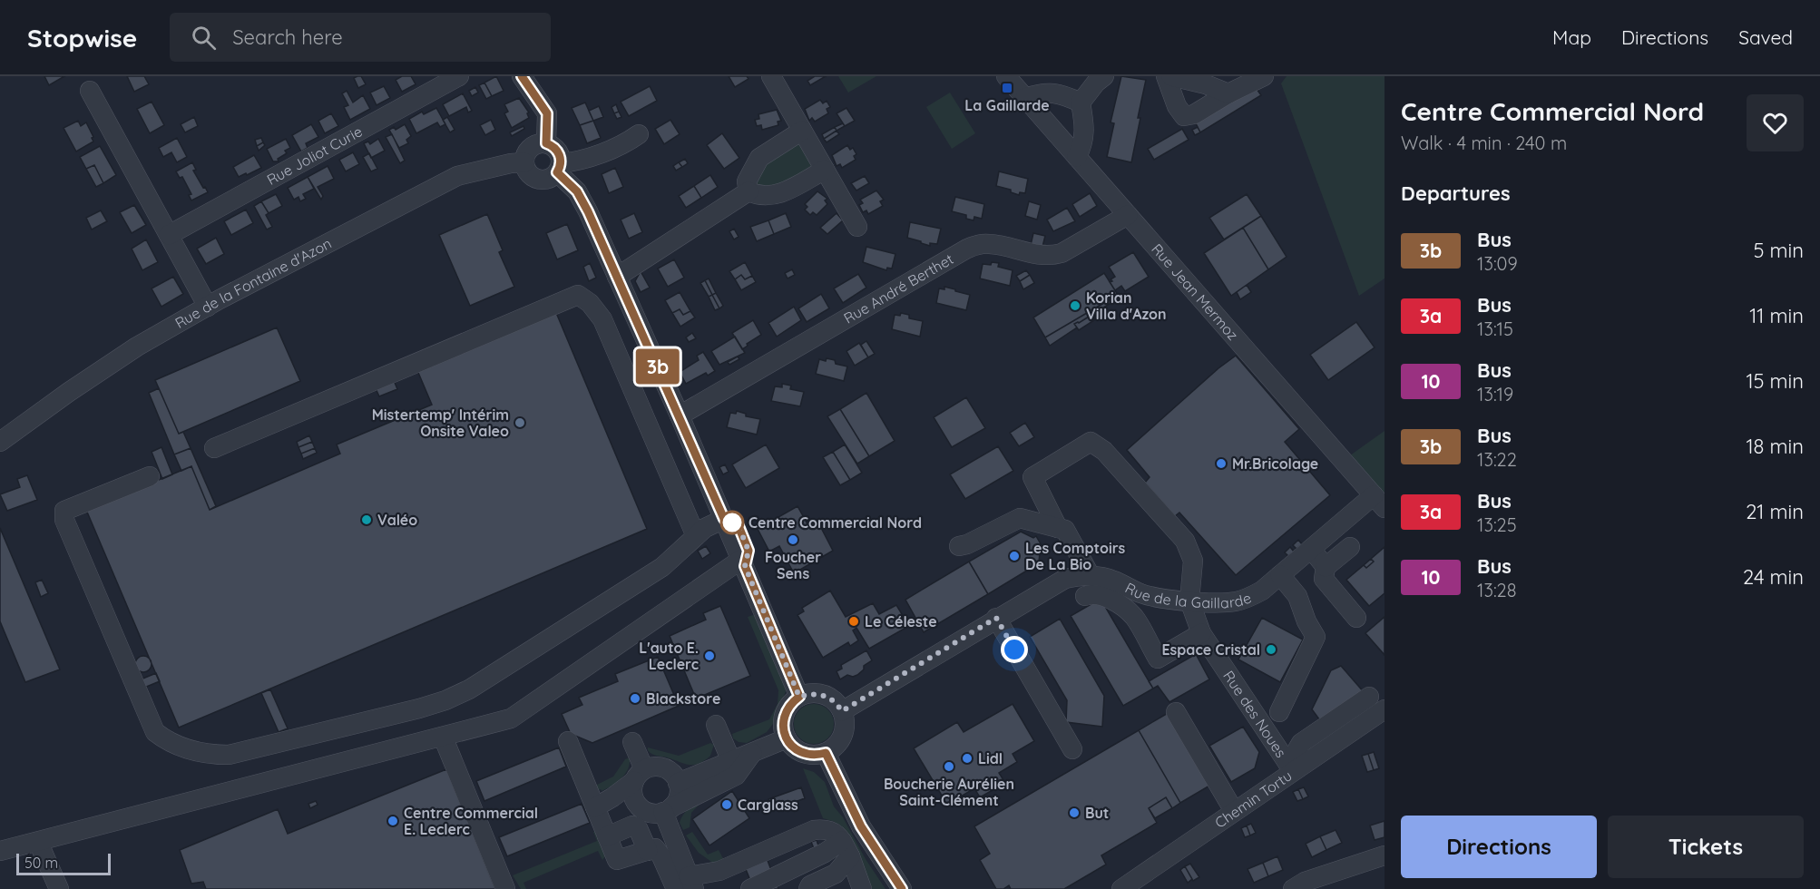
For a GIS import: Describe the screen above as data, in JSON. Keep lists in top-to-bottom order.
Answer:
{
  "streets": {
    "street": [
      "Rue Joliot Curie",
      "Rue de la Fontaine d'Azon",
      "Rue André Berthet",
      "Rue Jean Mermoz",
      "Rue de la Gaillarde",
      "Rue des Noues",
      "Chemin Tortu"
    ]
  },
  "crossings": [
    ["Rue André Berthet", "Rue Jean Mermoz"],
    ["Rue Jean Mermoz", "Rue de la Gaillarde"],
    ["Rue de la Gaillarde", "Rue des Noues"],
    ["Rue des Noues", "Chemin Tortu"]
  ],
  "places": {
    "transit": ["La Gaillarde"],
    "other": [
      "Korian Villa d'Azon",
      "Mistertemp' Intérim Onsite Valeo",
      "Mr.Bricolage",
      "Valéo",
      "Centre Commercial Nord",
      "Foucher Sens",
      "Les Comptoirs De La Bio",
      "Le Céleste",
      "Espace Cristal",
      "L'auto E. Leclerc",
      "Blackstore",
      "Lidl",
      "Boucherie Aurélien Saint-Clément",
      "Carglass",
      "But",
      "Centre Commercial E. Leclerc"
    ]
  },
  "lines": ["bus line 3b"],
  "scale_bar": "50 m",
  "page": {
    "header": "Stopwise",
    "search": "Search here",
    "nav": ["Map", "Directions", "Saved"],
    "on_map": "3b",
    "heading": [
      ["Centre Commercial Nord", "Walk · 4 min · 240 m"],
      "Departures"
    ],
    "list": [
      {
        "mark": "3b",
        "name": "Bus",
        "note": "13:09",
        "value": "5 min"
      },
      {
        "mark": "3a",
        "name": "Bus",
        "note": "13:15",
        "value": "11 min"
      },
      {
        "mark": "10",
        "name": "Bus",
        "note": "13:19",
        "value": "15 min"
      },
      {
        "mark": "3b",
        "name": "Bus",
        "note": "13:22",
        "value": "18 min"
      },
      {
        "mark": "3a",
        "name": "Bus",
        "note": "13:25",
        "value": "21 min"
      },
      {
        "mark": "10",
        "name": "Bus",
        "note": "13:28",
        "value": "24 min"
      }
    ],
    "buttons": ["Directions", "Tickets"],
    "scale": "50 m"
  }
}
